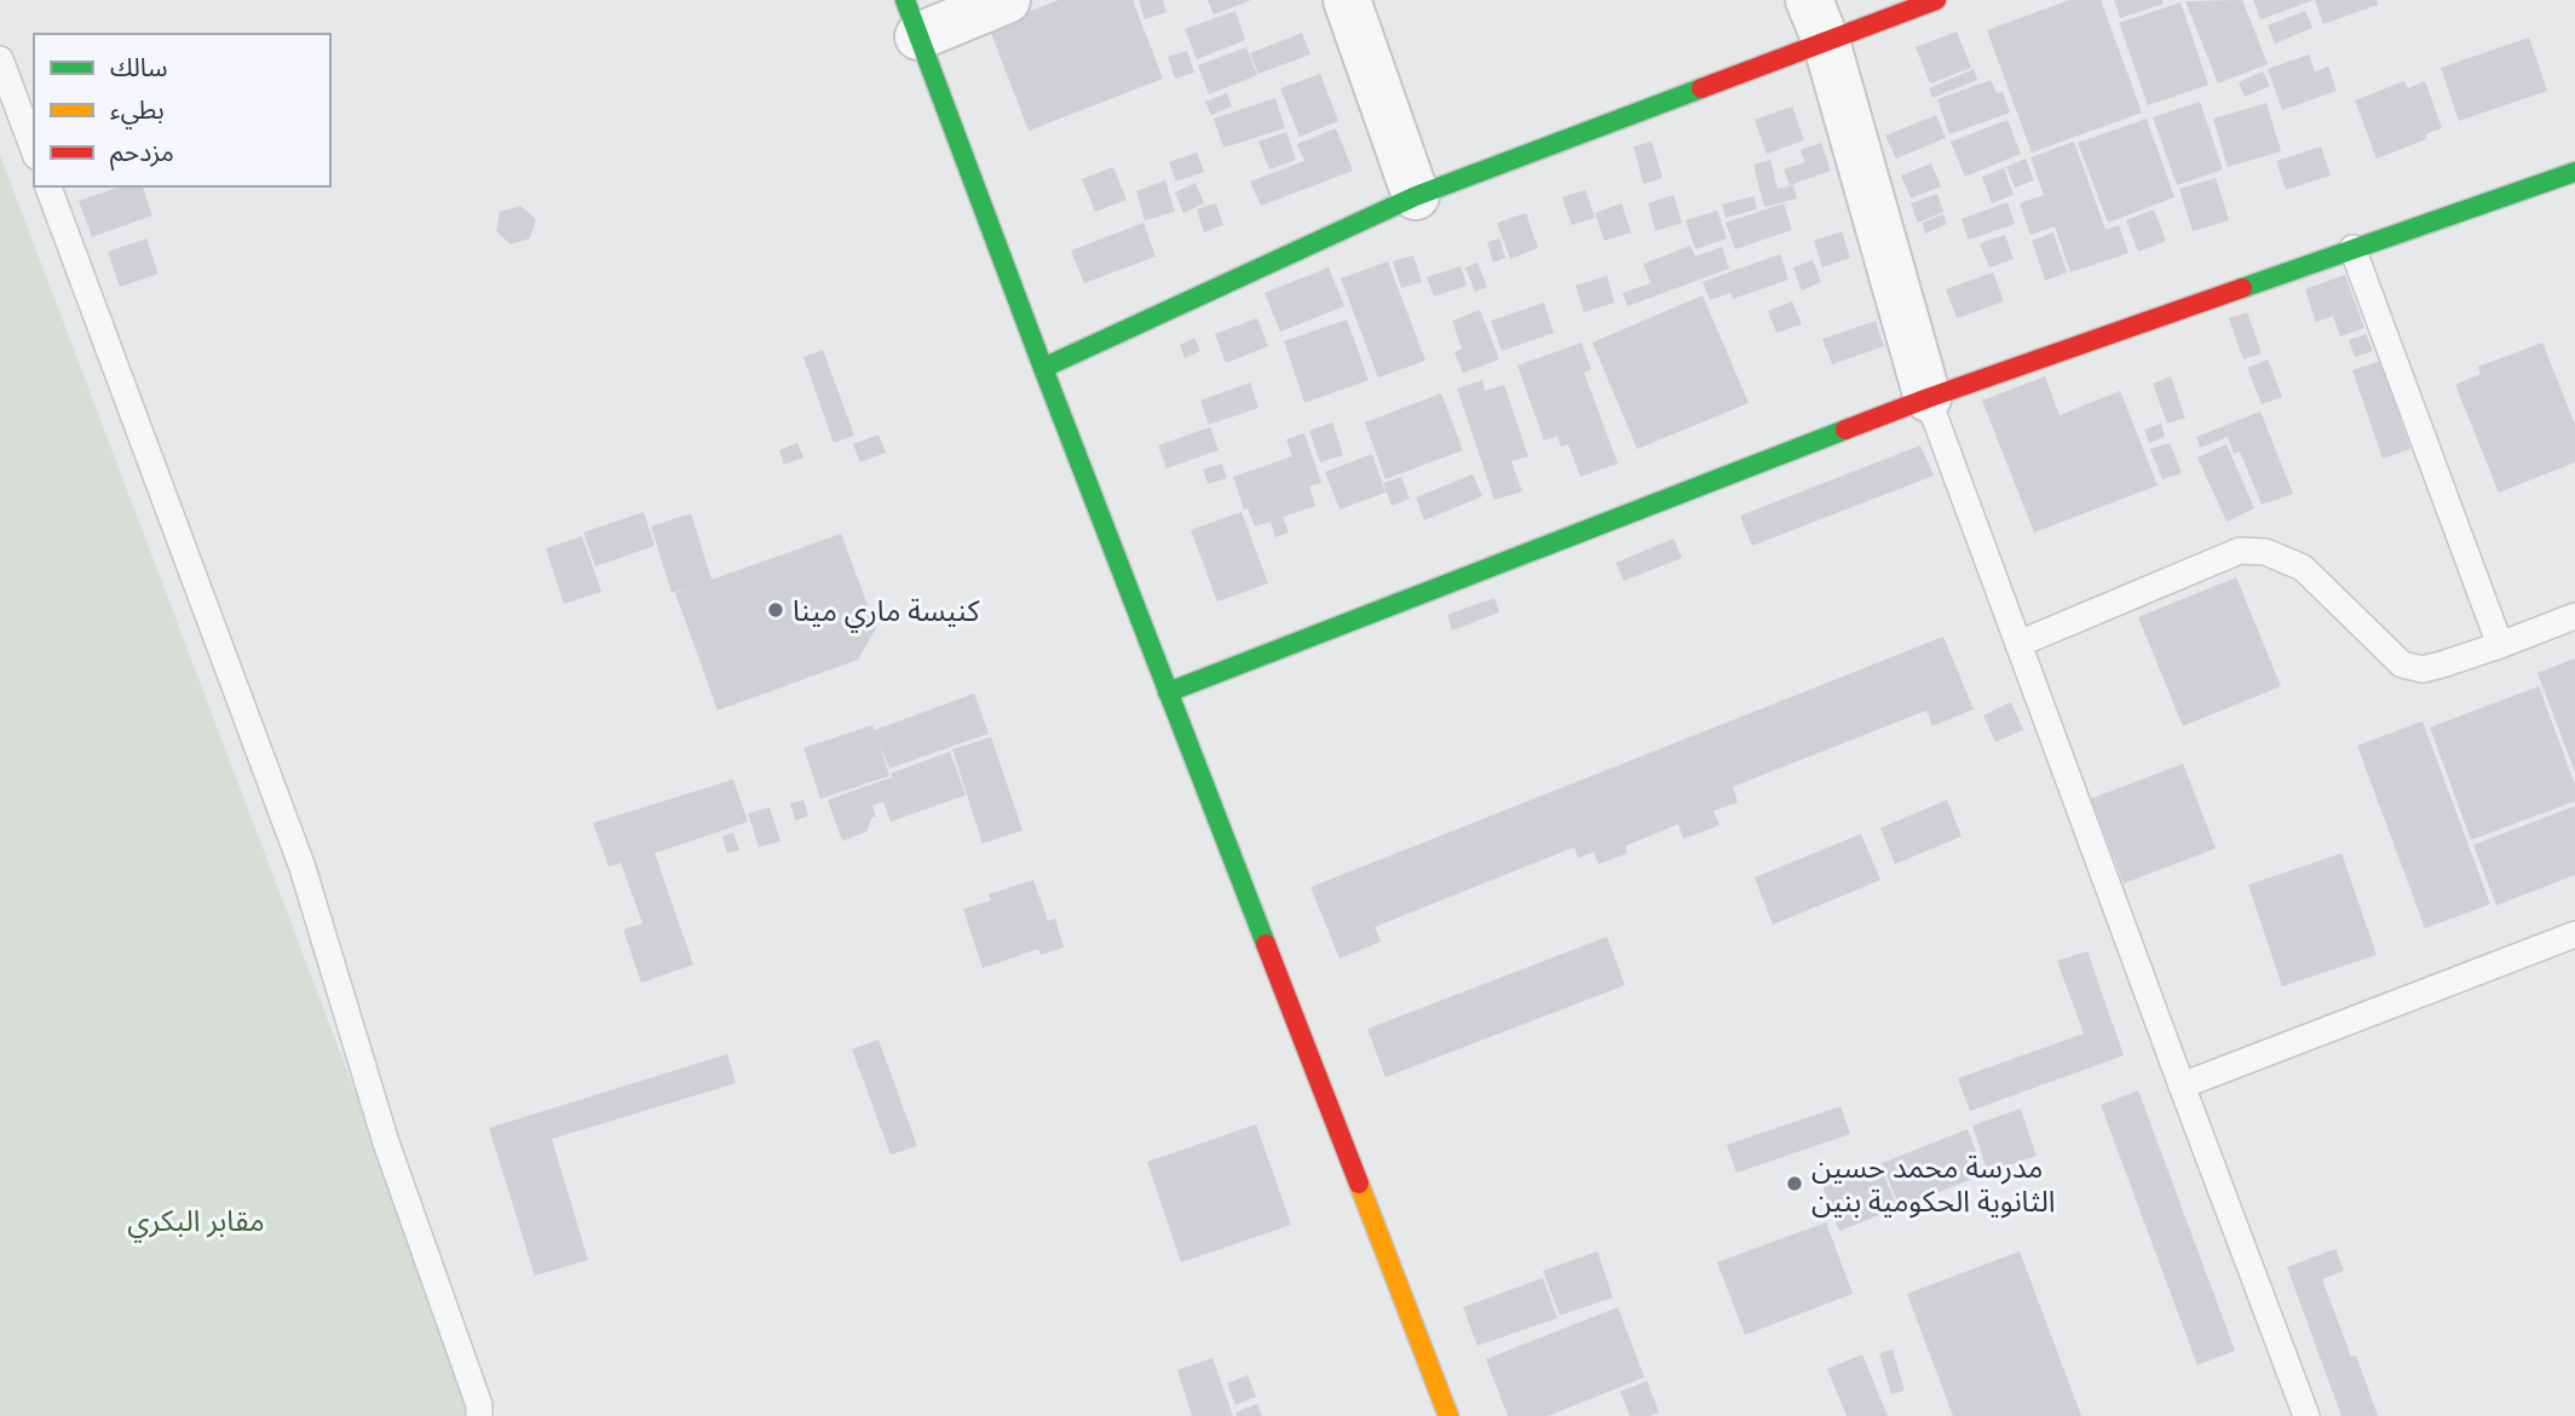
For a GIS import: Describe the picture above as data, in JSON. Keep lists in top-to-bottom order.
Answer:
{
  "parks": ["مقابر البكري"],
  "places": ["كنيسة ماري مينا", "مدرسة محمد حسين الثانوية الحكومية بنين"],
  "legend": ["سالك", "بطيء", "مزدحم"]
}
